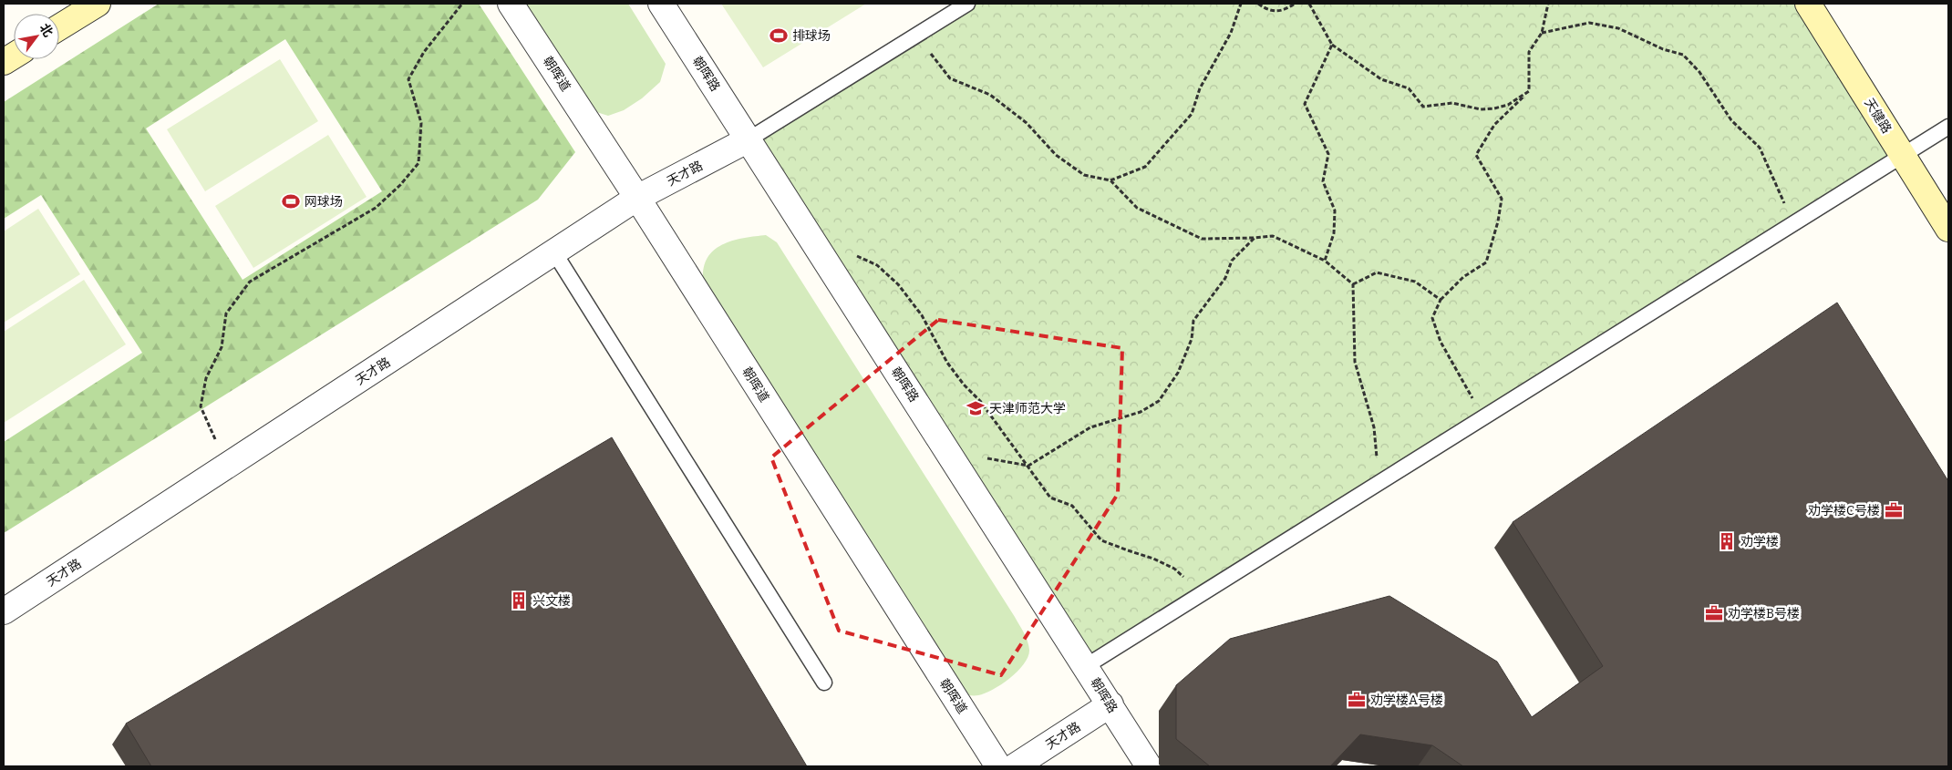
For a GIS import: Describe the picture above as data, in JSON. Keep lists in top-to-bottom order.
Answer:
{
  "streets": {
    "street": [
      "朝晖道",
      "朝晖路",
      "天健路",
      "天才路"
    ]
  },
  "crossings": [
    ["朝晖道", "天才路"],
    ["朝晖路", "天才路"]
  ],
  "places": {
    "sports": ["排球场", "网球场"],
    "school or university": ["天津师范大学"],
    "office": ["劝学楼C号楼", "劝学楼B号楼", "劝学楼A号楼"],
    "building": ["劝学楼", "兴文楼"]
  },
  "north": "top right"
}
